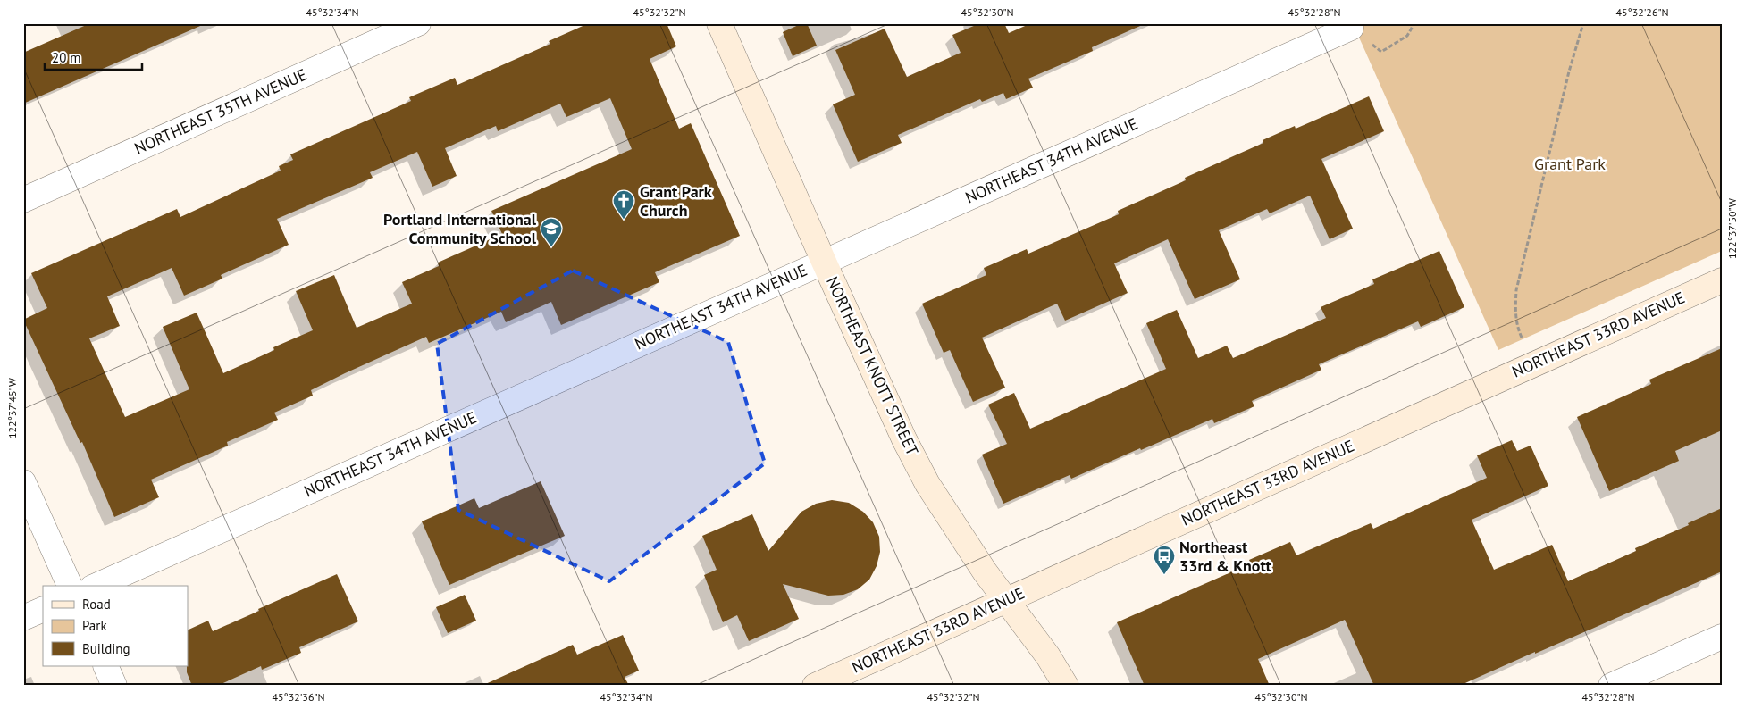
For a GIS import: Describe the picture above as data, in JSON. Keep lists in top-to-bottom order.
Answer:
{
  "streets": {
    "main road": ["NORTHEAST 33RD AVENUE", "NORTHEAST KNOTT STREET"],
    "street": ["NORTHEAST 35TH AVENUE", "NORTHEAST 34TH AVENUE"]
  },
  "crossings": [
    ["NORTHEAST 34TH AVENUE", "NORTHEAST KNOTT STREET"],
    ["NORTHEAST 33RD AVENUE", "NORTHEAST KNOTT STREET"]
  ],
  "parks": ["Grant Park"],
  "places": {
    "church": ["Grant Park Church"],
    "school or university": ["Portland International Community School"],
    "bus stop": ["Northeast 33rd & Knott"]
  },
  "legend": ["Road", "Park", "Building"],
  "scale_bar": "20 m",
  "coordinates": [
    "45°32'34\"N",
    "45°32'32\"N",
    "45°32'30\"N",
    "45°32'28\"N",
    "45°32'26\"N",
    "122°37'50\"W",
    "122°37'45\"W",
    "45°32'36\"N"
  ]
}
